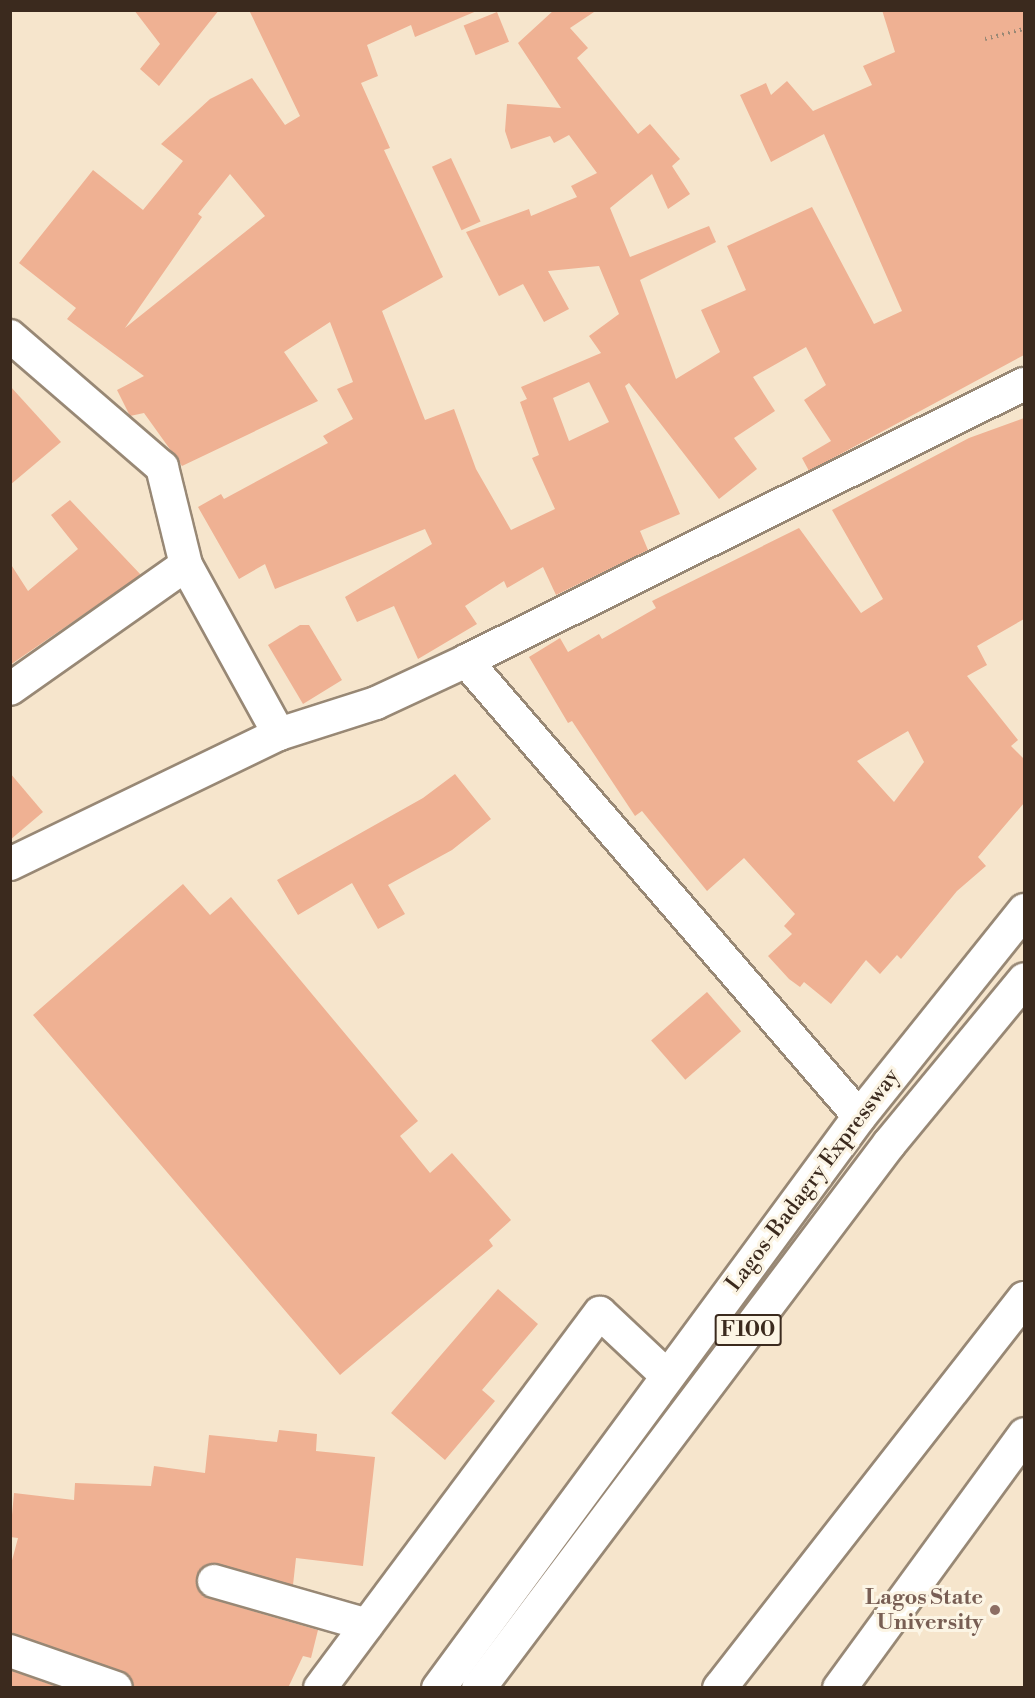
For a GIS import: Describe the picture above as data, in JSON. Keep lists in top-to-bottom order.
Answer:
{
  "streets": {
    "main road": ["Lagos-Badagry Expressway", "F100"]
  },
  "places": ["Lagos State University"]
}
